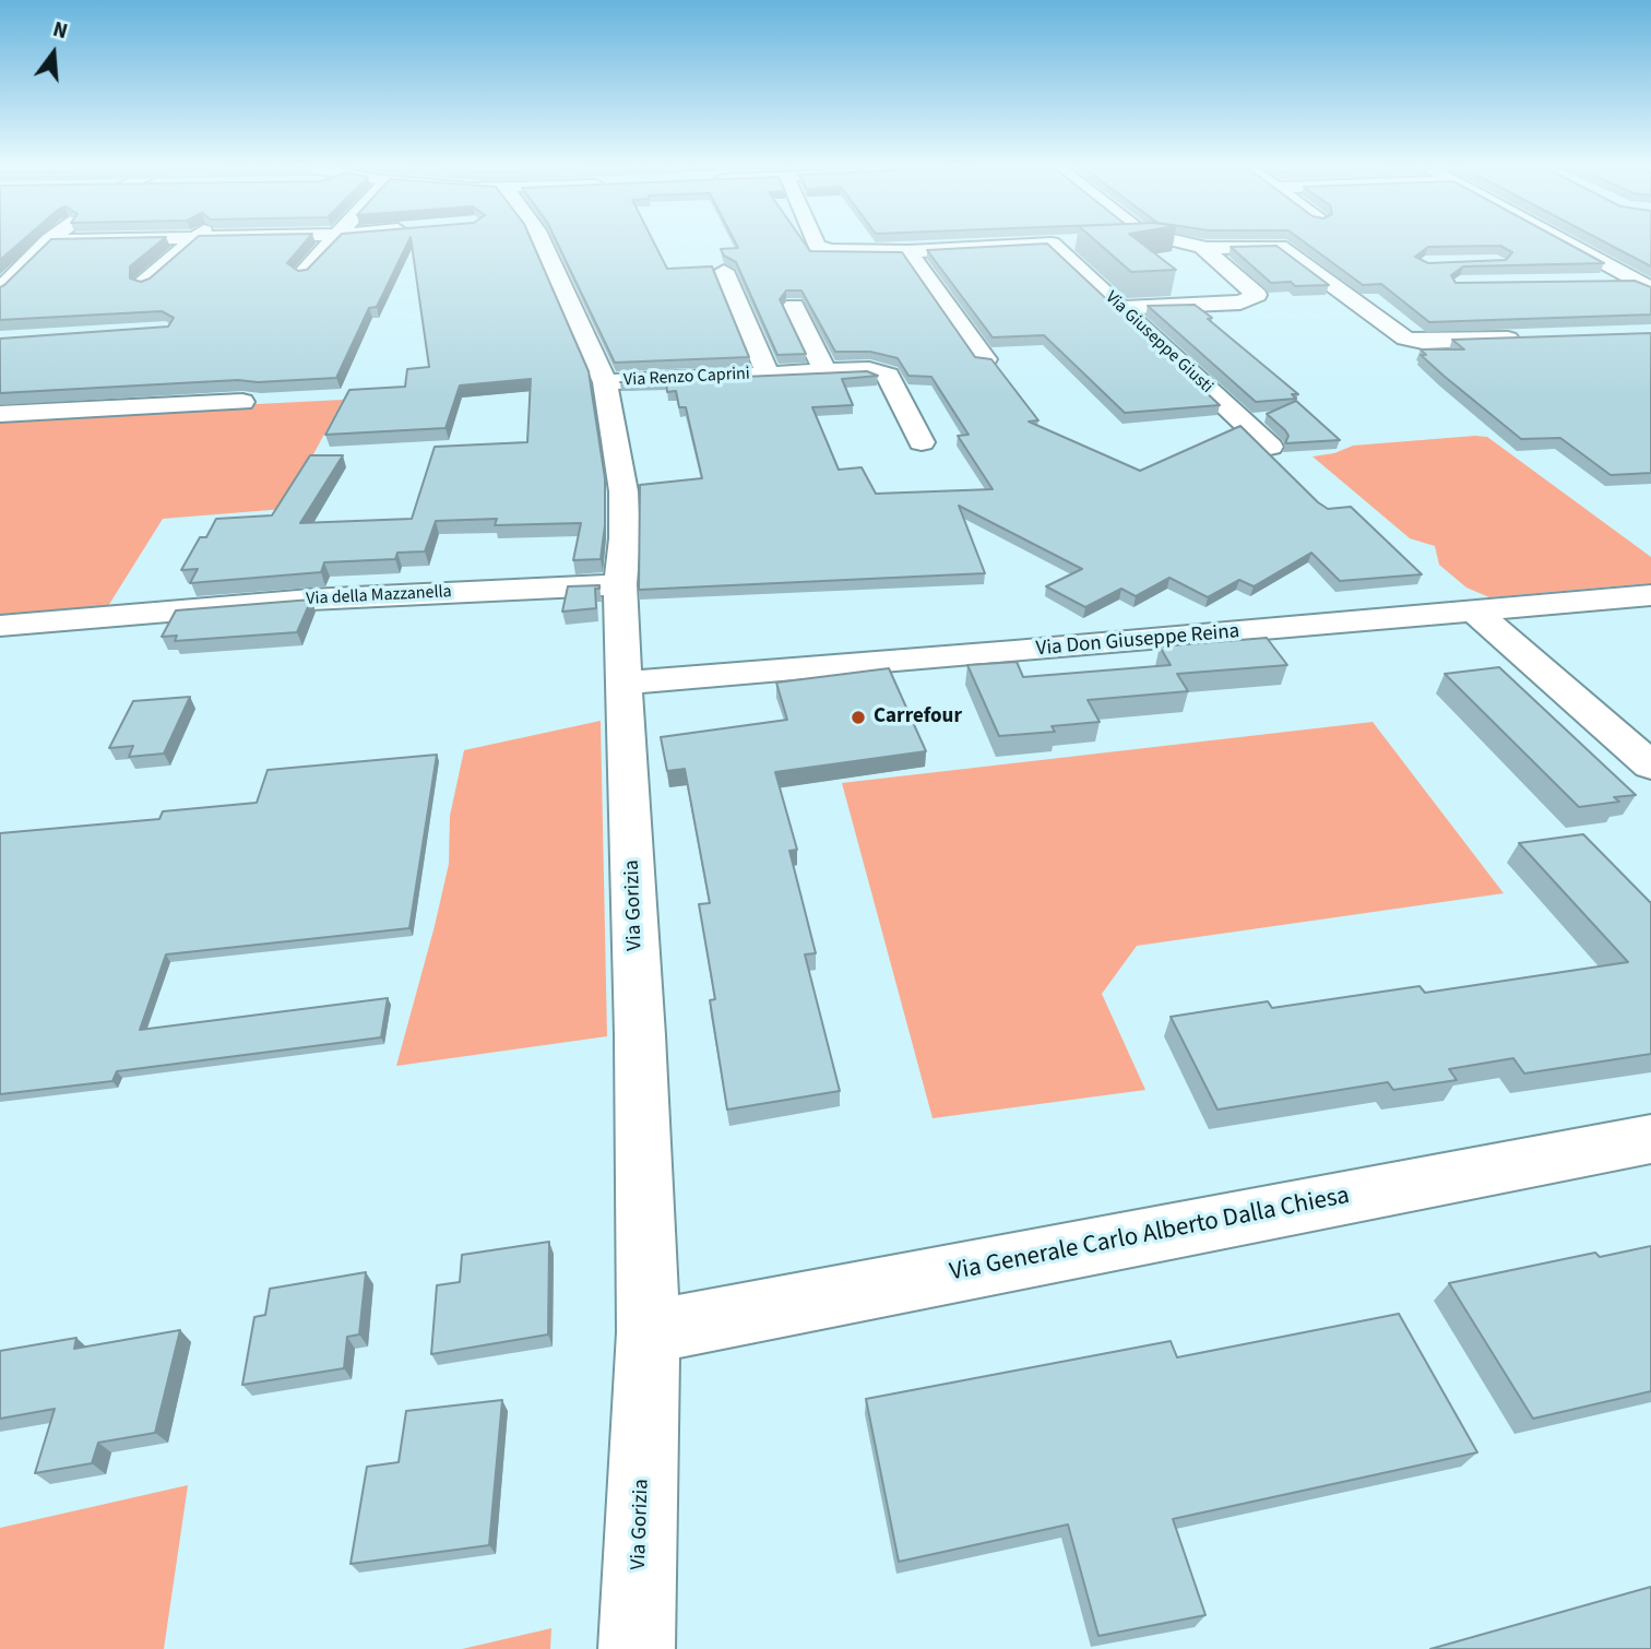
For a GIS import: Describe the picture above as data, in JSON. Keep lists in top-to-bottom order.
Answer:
{
  "streets": {
    "street": [
      "Via Giuseppe Giusti",
      "Via Renzo Caprini",
      "Via della Mazzanella",
      "Via Don Giuseppe Reina",
      "Via Gorizia",
      "Via Generale Carlo Alberto Dalla Chiesa"
    ]
  },
  "crossings": [
    ["Via Renzo Caprini", "Via Gorizia"],
    ["Via della Mazzanella", "Via Gorizia"],
    ["Via Don Giuseppe Reina", "Via Gorizia"],
    ["Via Gorizia", "Via Generale Carlo Alberto Dalla Chiesa"]
  ],
  "places": ["Carrefour"],
  "north": "top"
}
